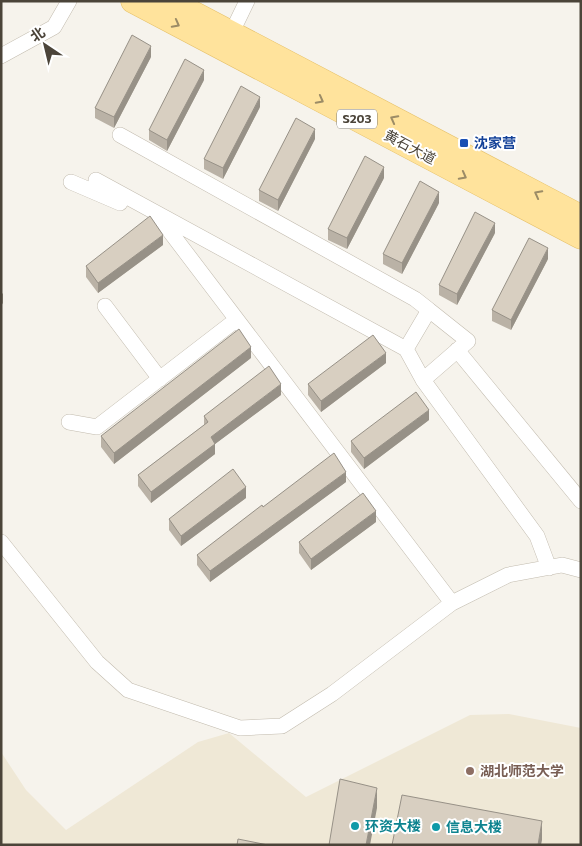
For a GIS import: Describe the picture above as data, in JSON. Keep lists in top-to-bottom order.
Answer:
{
  "streets": {
    "main road": ["S203", "黄石大道"]
  },
  "places": {
    "transit": ["沈家营"],
    "other": ["湖北师范大学", "环资大楼", "信息大楼"]
  },
  "north": "top left"
}
